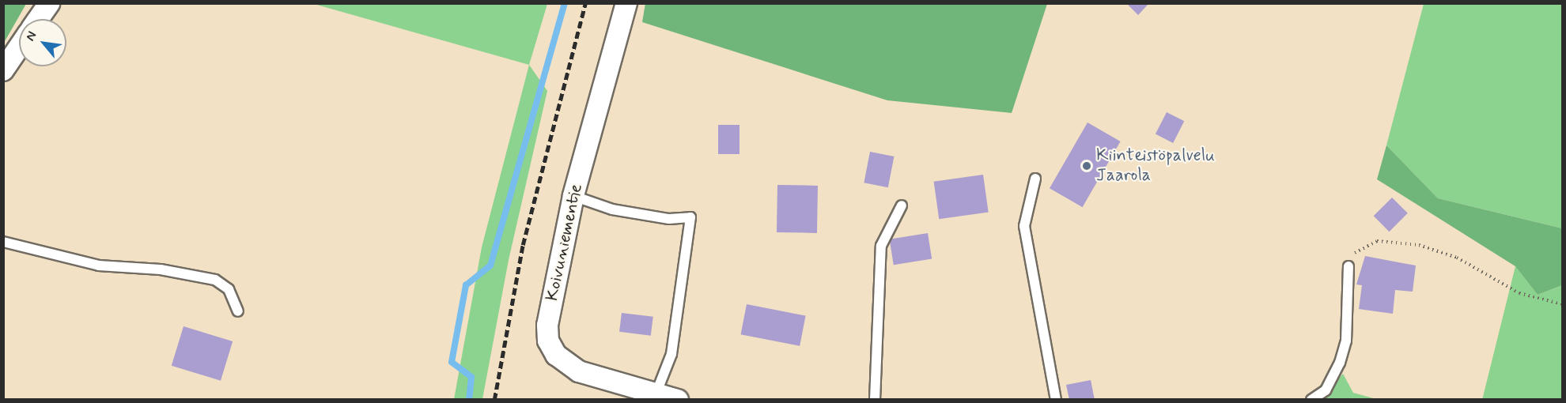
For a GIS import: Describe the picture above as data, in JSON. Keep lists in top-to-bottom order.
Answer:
{
  "streets": {
    "street": ["Koivuniementie"]
  },
  "places": ["Kiinteistöpalvelu Jaarola"],
  "north": "top left"
}
